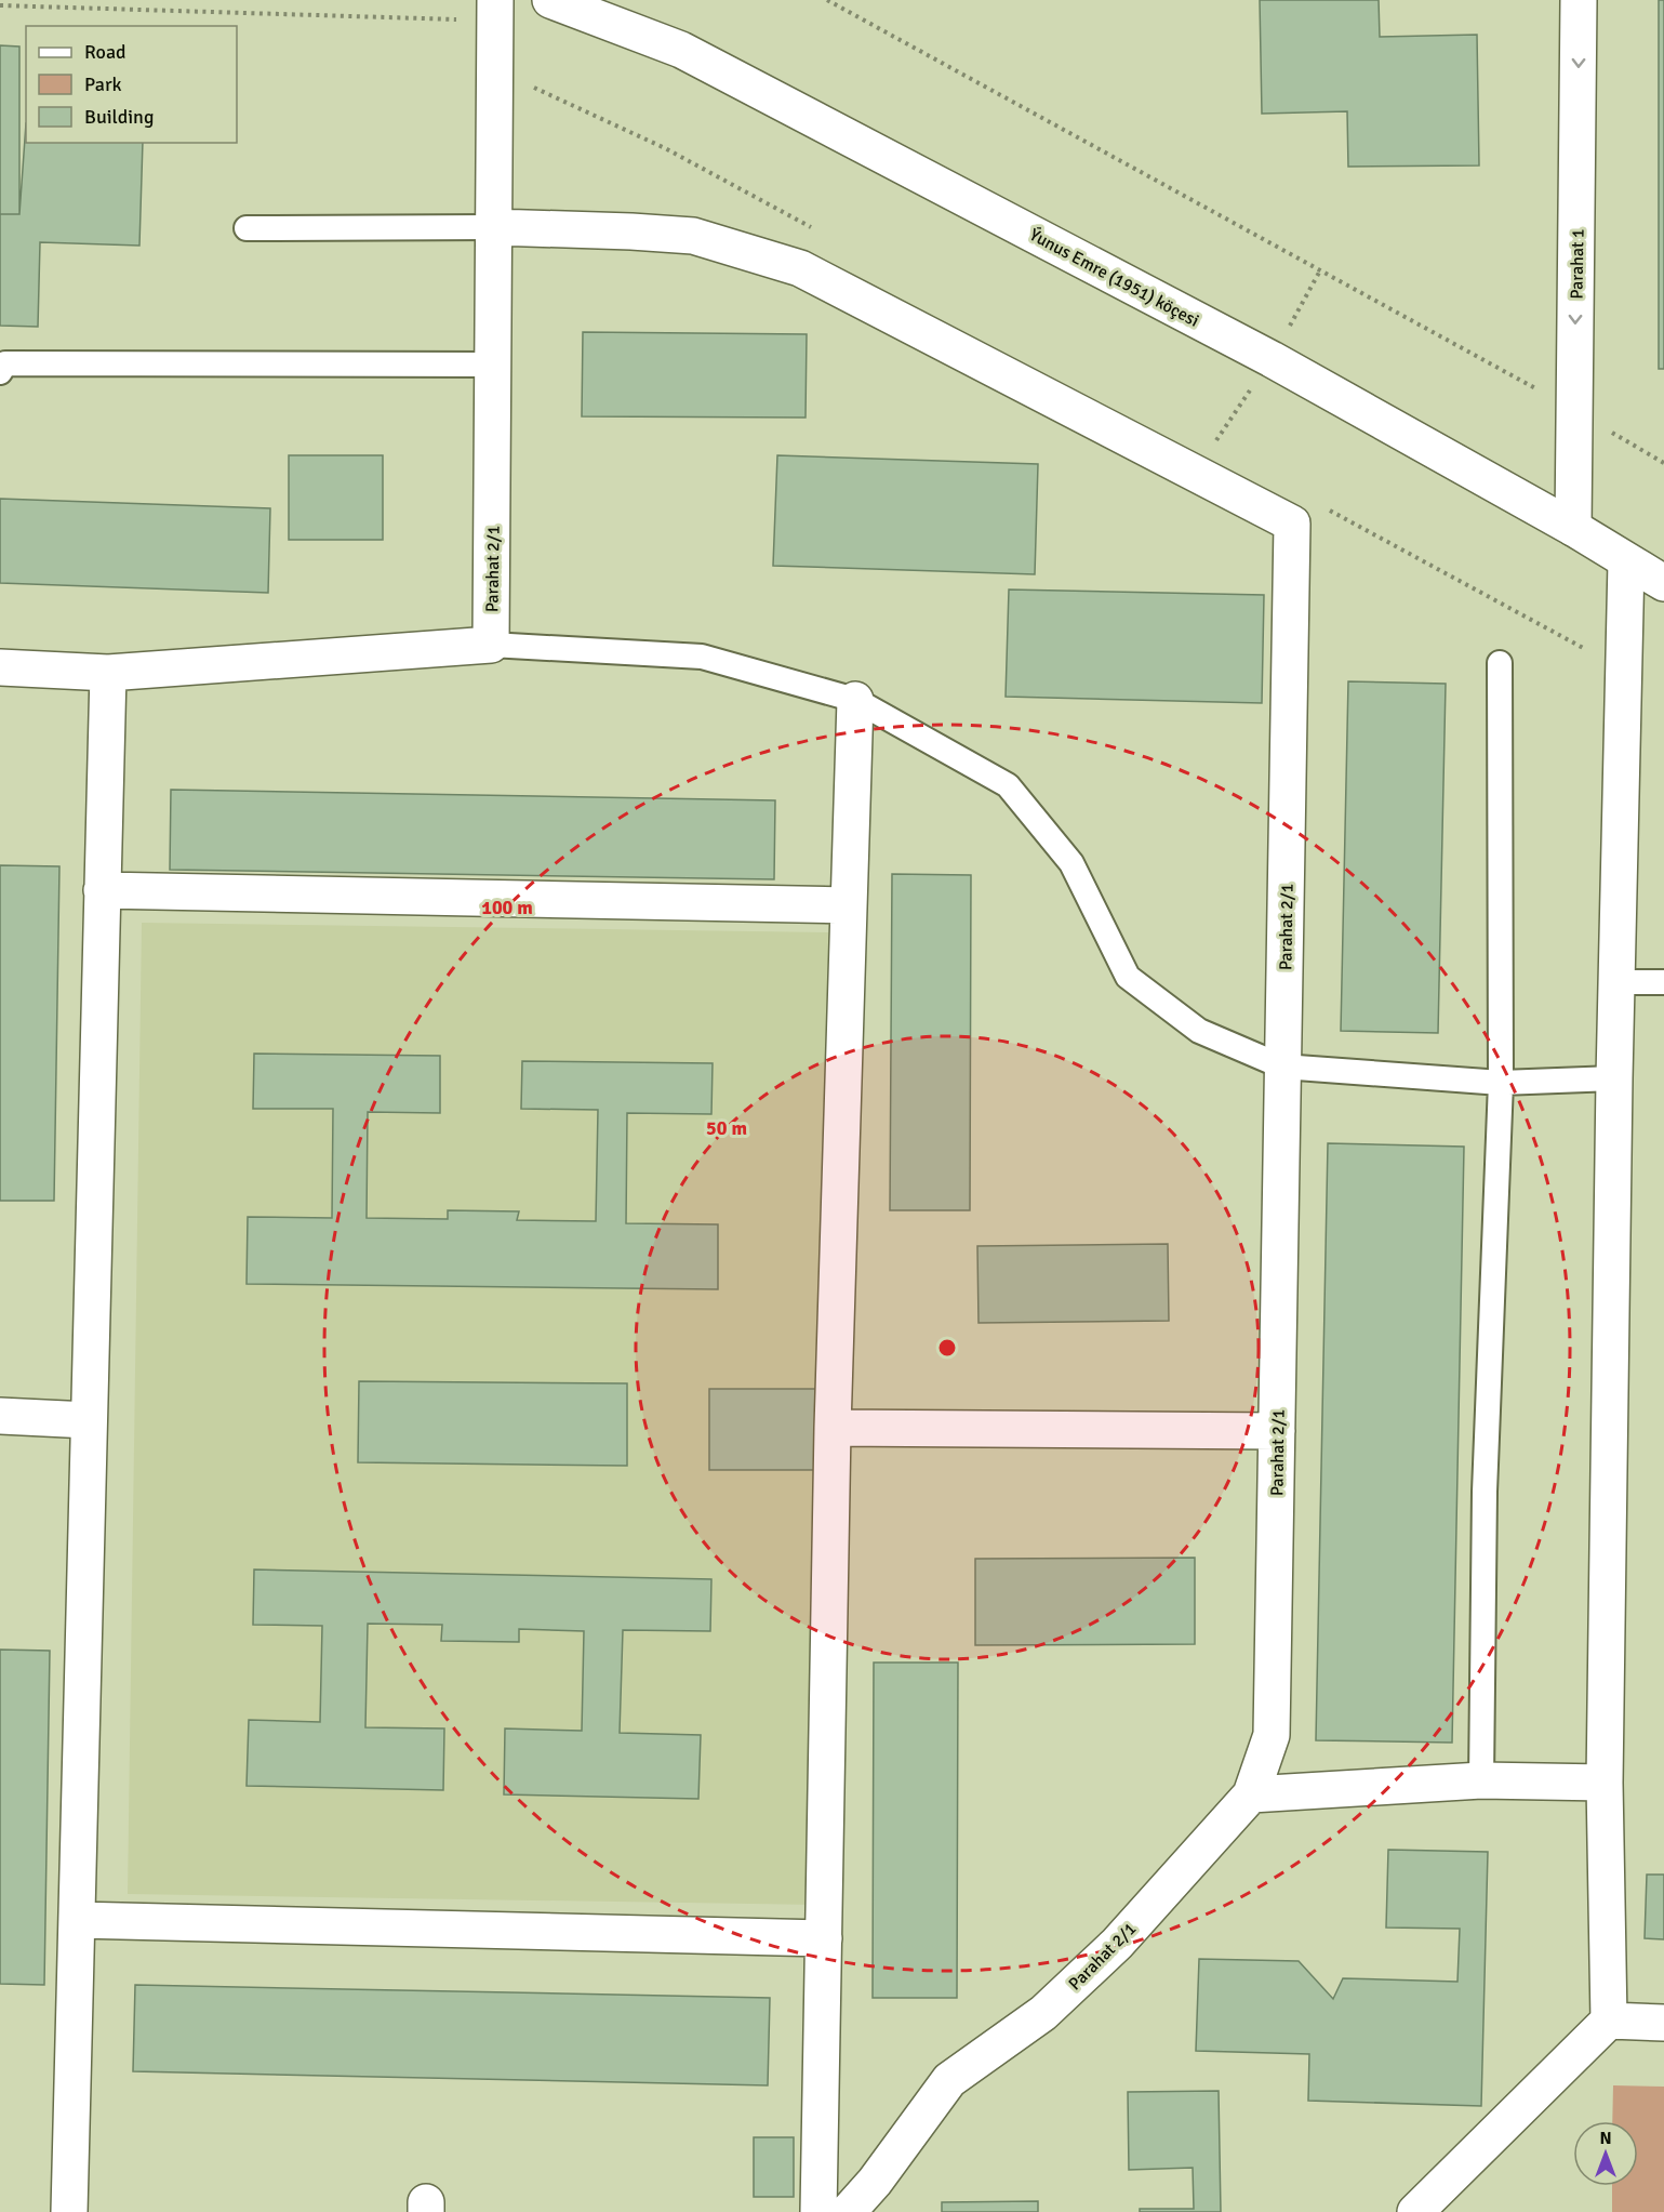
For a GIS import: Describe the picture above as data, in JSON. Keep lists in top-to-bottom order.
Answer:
{
  "streets": {
    "street": ["Parahat 1", "Ýunus Emre (1951) köçesi", "Parahat 2/1"]
  },
  "crossings": [
    ["Parahat 1", "Ýunus Emre (1951) köçesi"]
  ],
  "one_way": ["Parahat 1"],
  "legend": ["Road", "Park", "Building"],
  "north": "top",
  "rings": ["100 m", "50 m"]
}
